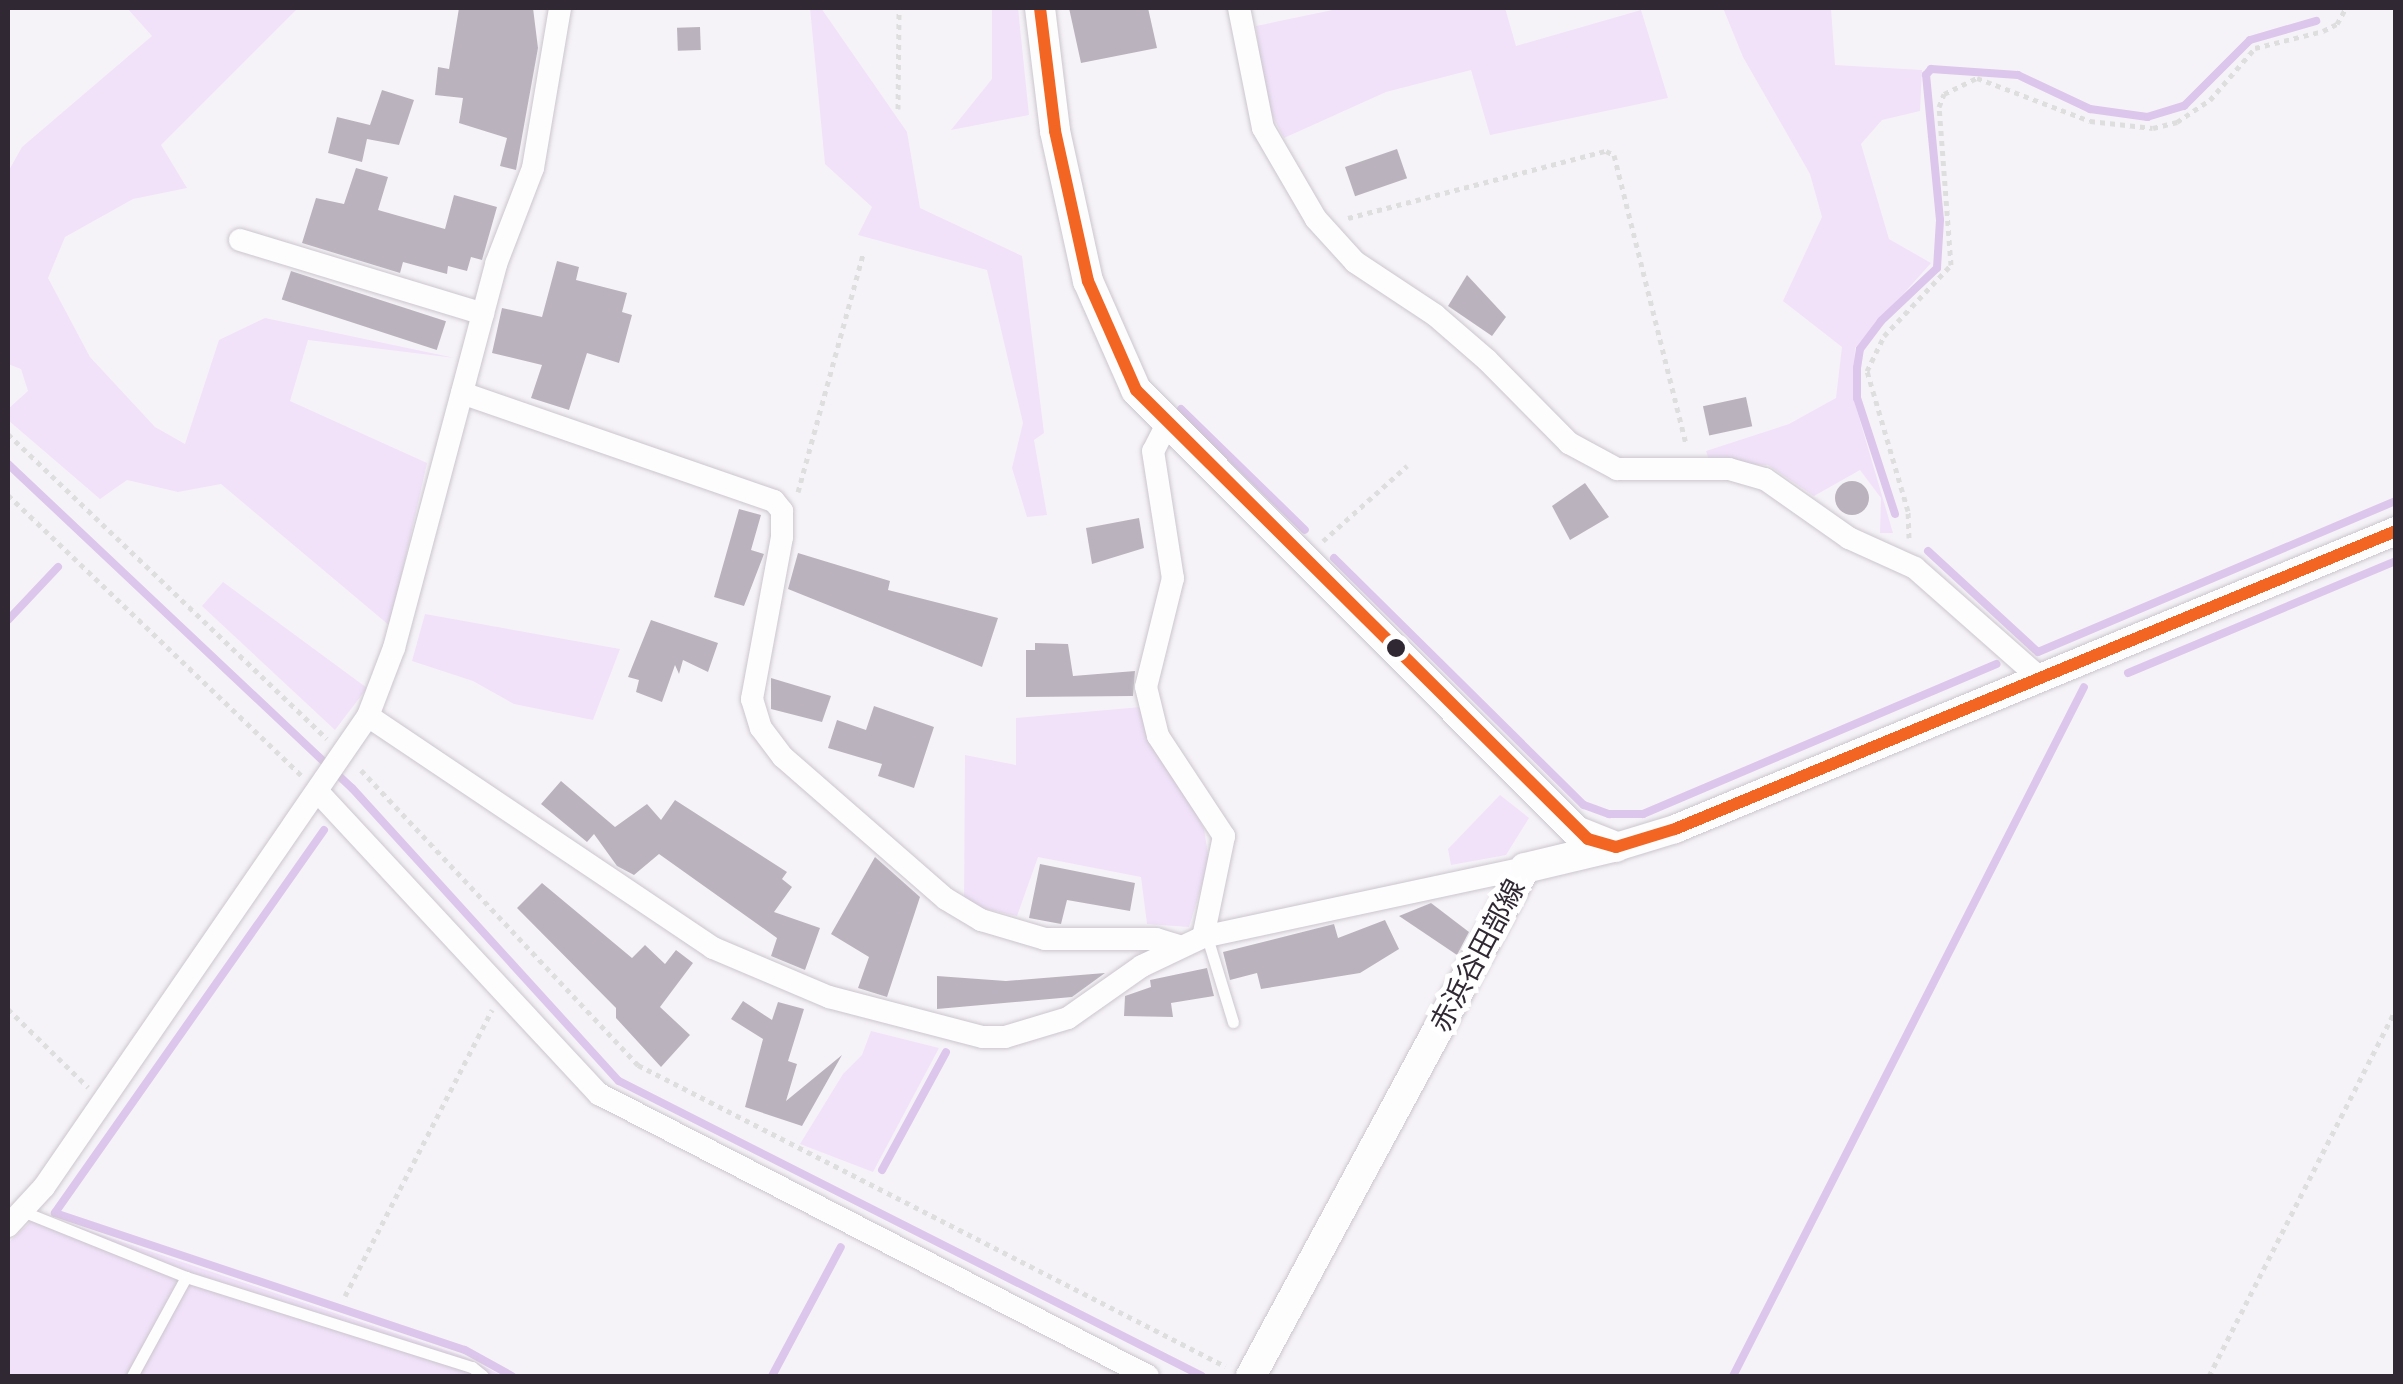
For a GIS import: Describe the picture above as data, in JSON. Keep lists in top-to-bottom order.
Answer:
{
  "streets": {
    "main road": ["赤浜谷田部線"]
  }
}
